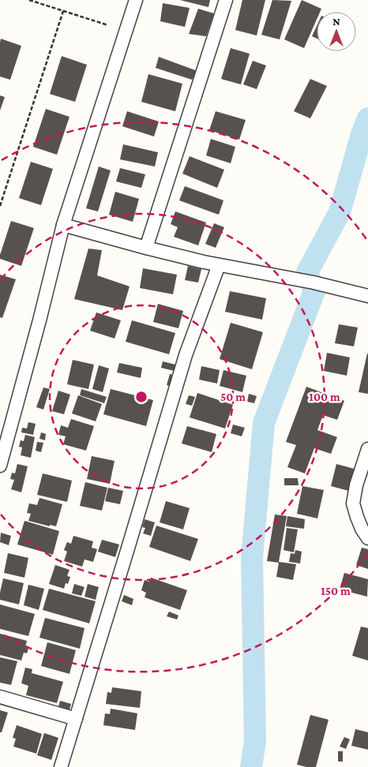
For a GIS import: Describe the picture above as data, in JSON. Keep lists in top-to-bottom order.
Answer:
{
  "north": "top",
  "rings": ["50 m", "100 m", "150 m"]
}
